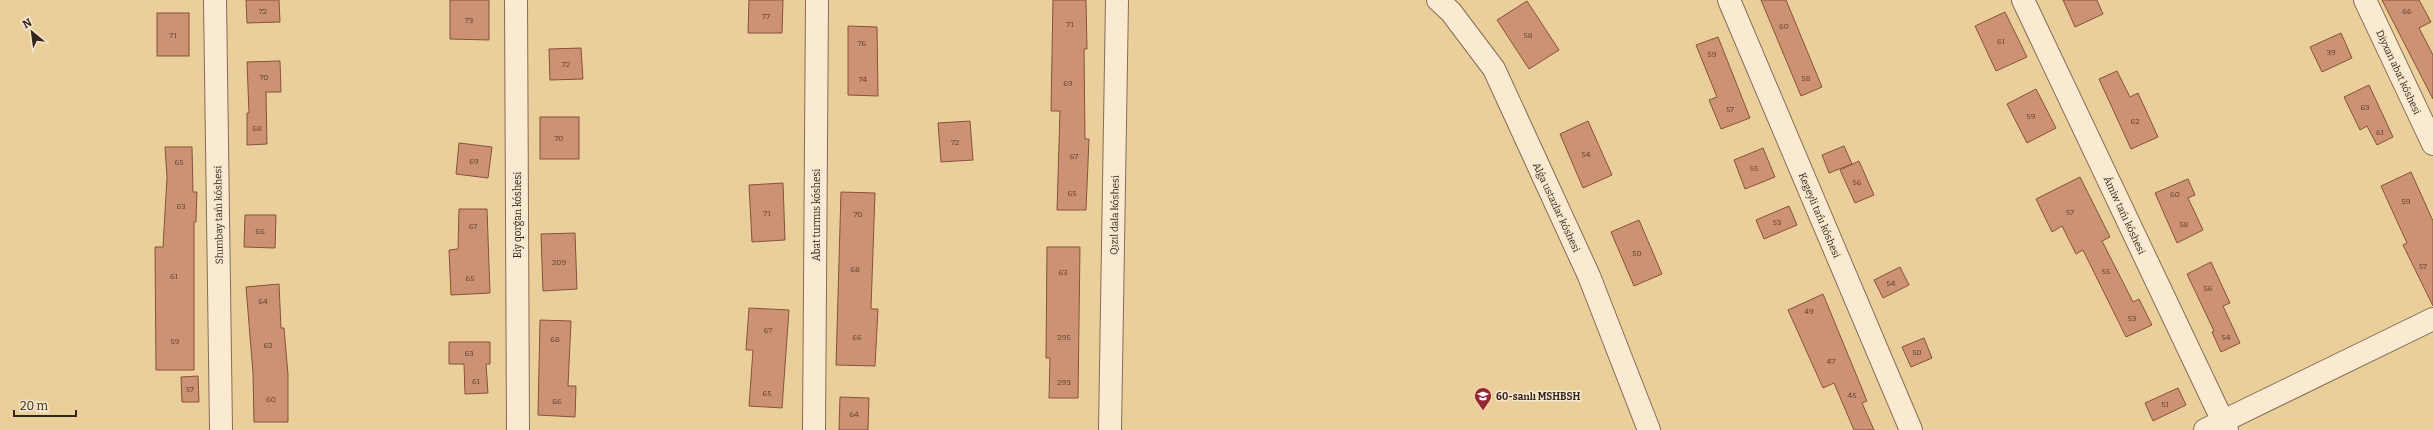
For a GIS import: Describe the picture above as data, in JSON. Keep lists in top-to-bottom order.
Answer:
{
  "streets": {
    "street": [
      "Diyxan abat kóshesi",
      "Alǵa ustazlar kóshesi",
      "Shımbay tańı kóshesi",
      "Biy qorǵan kóshesi",
      "Abat turmıs kóshesi",
      "Qızıl dala kóshesi",
      "Kegeyli tańı kóshesi",
      "Ámiw tańı kóshesi"
    ]
  },
  "places": {
    "school or university": ["60-sanlı MSHBSH"]
  },
  "house_numbers": [
    "72",
    "66",
    "77",
    "73",
    "71",
    "60",
    "71",
    "58",
    "61",
    "76",
    "39",
    "59",
    "72",
    "70",
    "58",
    "74",
    "69",
    "63",
    "57",
    "59",
    "62",
    "68",
    "61",
    "70",
    "72",
    "54",
    "67",
    "69",
    "65",
    "55",
    "56",
    "65",
    "60",
    "59",
    "63",
    "57",
    "71",
    "70",
    "53",
    "58",
    "67",
    "66",
    "50",
    "209",
    "57",
    "68",
    "55",
    "63",
    "61",
    "65",
    "54",
    "56",
    "64",
    "49",
    "53",
    "67",
    "66",
    "295",
    "54",
    "68",
    "59",
    "62",
    "50",
    "63",
    "47",
    "61",
    "293",
    "57",
    "65",
    "45",
    "60",
    "66",
    "51",
    "64"
  ],
  "scale_bar": "20 m",
  "north": "top left"
}
